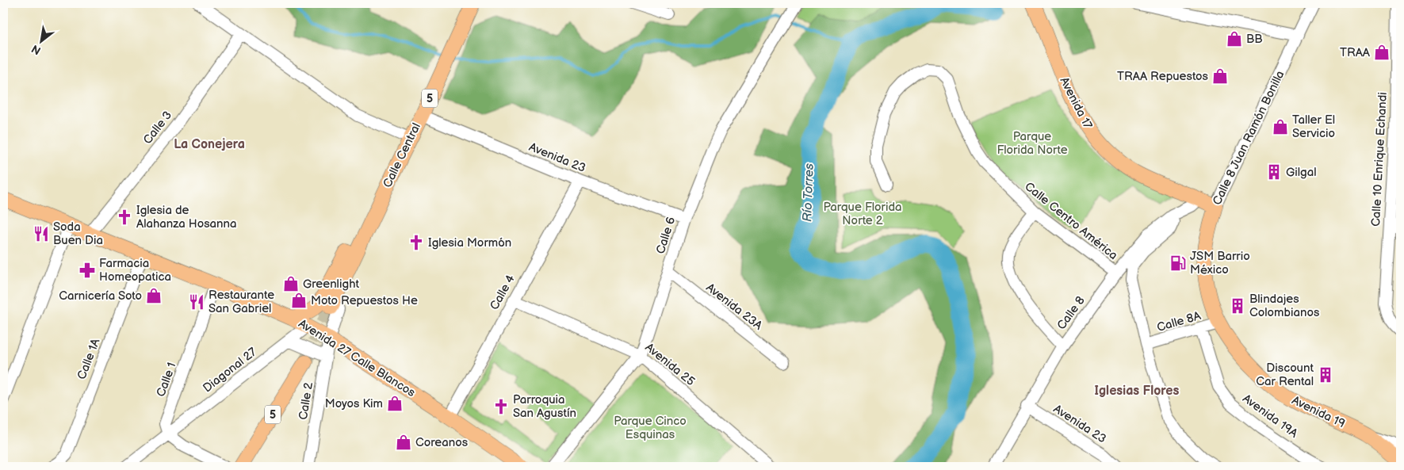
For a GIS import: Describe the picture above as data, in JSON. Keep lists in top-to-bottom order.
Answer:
{
  "streets": {
    "main road": [
      "5",
      "Avenida 17",
      "Calle 8 Juan Ramón Bonilla",
      "Calle Central",
      "Avenida 27 Calle Blancos",
      "Avenida 19"
    ],
    "street": [
      "Calle 3",
      "Avenida 23",
      "Calle 10 Enrique Echandi",
      "Calle Centro América",
      "Calle 6",
      "Calle 4",
      "Avenida 23A",
      "Calle 8",
      "Calle 8A",
      "Calle 1A",
      "Avenida 25",
      "Diagonal 27",
      "Calle 1",
      "Calle 2",
      "Avenida 19A"
    ]
  },
  "crossings": [
    ["Avenida 17", "Calle 8 Juan Ramón Bonilla"],
    ["Avenida 17", "Calle 8"],
    ["Calle 3", "Avenida 27 Calle Blancos"],
    ["Calle 8 Juan Ramón Bonilla", "Calle 8A"],
    ["Calle 8 Juan Ramón Bonilla", "Avenida 19"],
    ["Calle Central", "Avenida 23"],
    ["Calle Central", "Calle 2"],
    ["Avenida 23", "Calle 6"],
    ["Avenida 23", "Calle 4"],
    ["Avenida 23", "Calle 8"],
    ["Calle Centro América", "Calle 8"],
    ["Calle 6", "Avenida 23A"],
    ["Calle 6", "Avenida 25"],
    ["Calle 4", "Avenida 27 Calle Blancos"],
    ["Calle 4", "Avenida 25"],
    ["Calle 8A", "Avenida 19"],
    ["Calle 8A", "Avenida 19A"],
    ["Avenida 27 Calle Blancos", "Calle 1A"],
    ["Avenida 27 Calle Blancos", "Diagonal 27"],
    ["Avenida 27 Calle Blancos", "Calle 1"],
    ["Avenida 27 Calle Blancos", "Calle 2"],
    ["Diagonal 27", "Calle 1"]
  ],
  "districts": ["La Conejera", "Iglesias Flores"],
  "water": ["Río Torres"],
  "parks": ["Parque Florida Norte", "Parque Florida Norte 2", "Parque Cinco Esquinas"],
  "places": {
    "shop": [
      "BB",
      "TRAA",
      "TRAA Repuestos",
      "Taller El Servicio",
      "Greenlight",
      "Carnicería Soto",
      "Moto Repuestos He",
      "Moyos Kim",
      "Coreanos"
    ],
    "building": ["Gilgal", "Blindajes Colombianos", "Discount Car Rental"],
    "church": ["Iglesia de Alahanza Hosanna", "Iglesia Mormón", "Parroquia San Agustín"],
    "restaurant": ["Soda Buen Dia", "Restaurante San Gabriel"],
    "fuel station": ["JSM Barrio México"],
    "pharmacy": ["Farmacia Homeopatica"]
  },
  "north": "bottom left"
}
